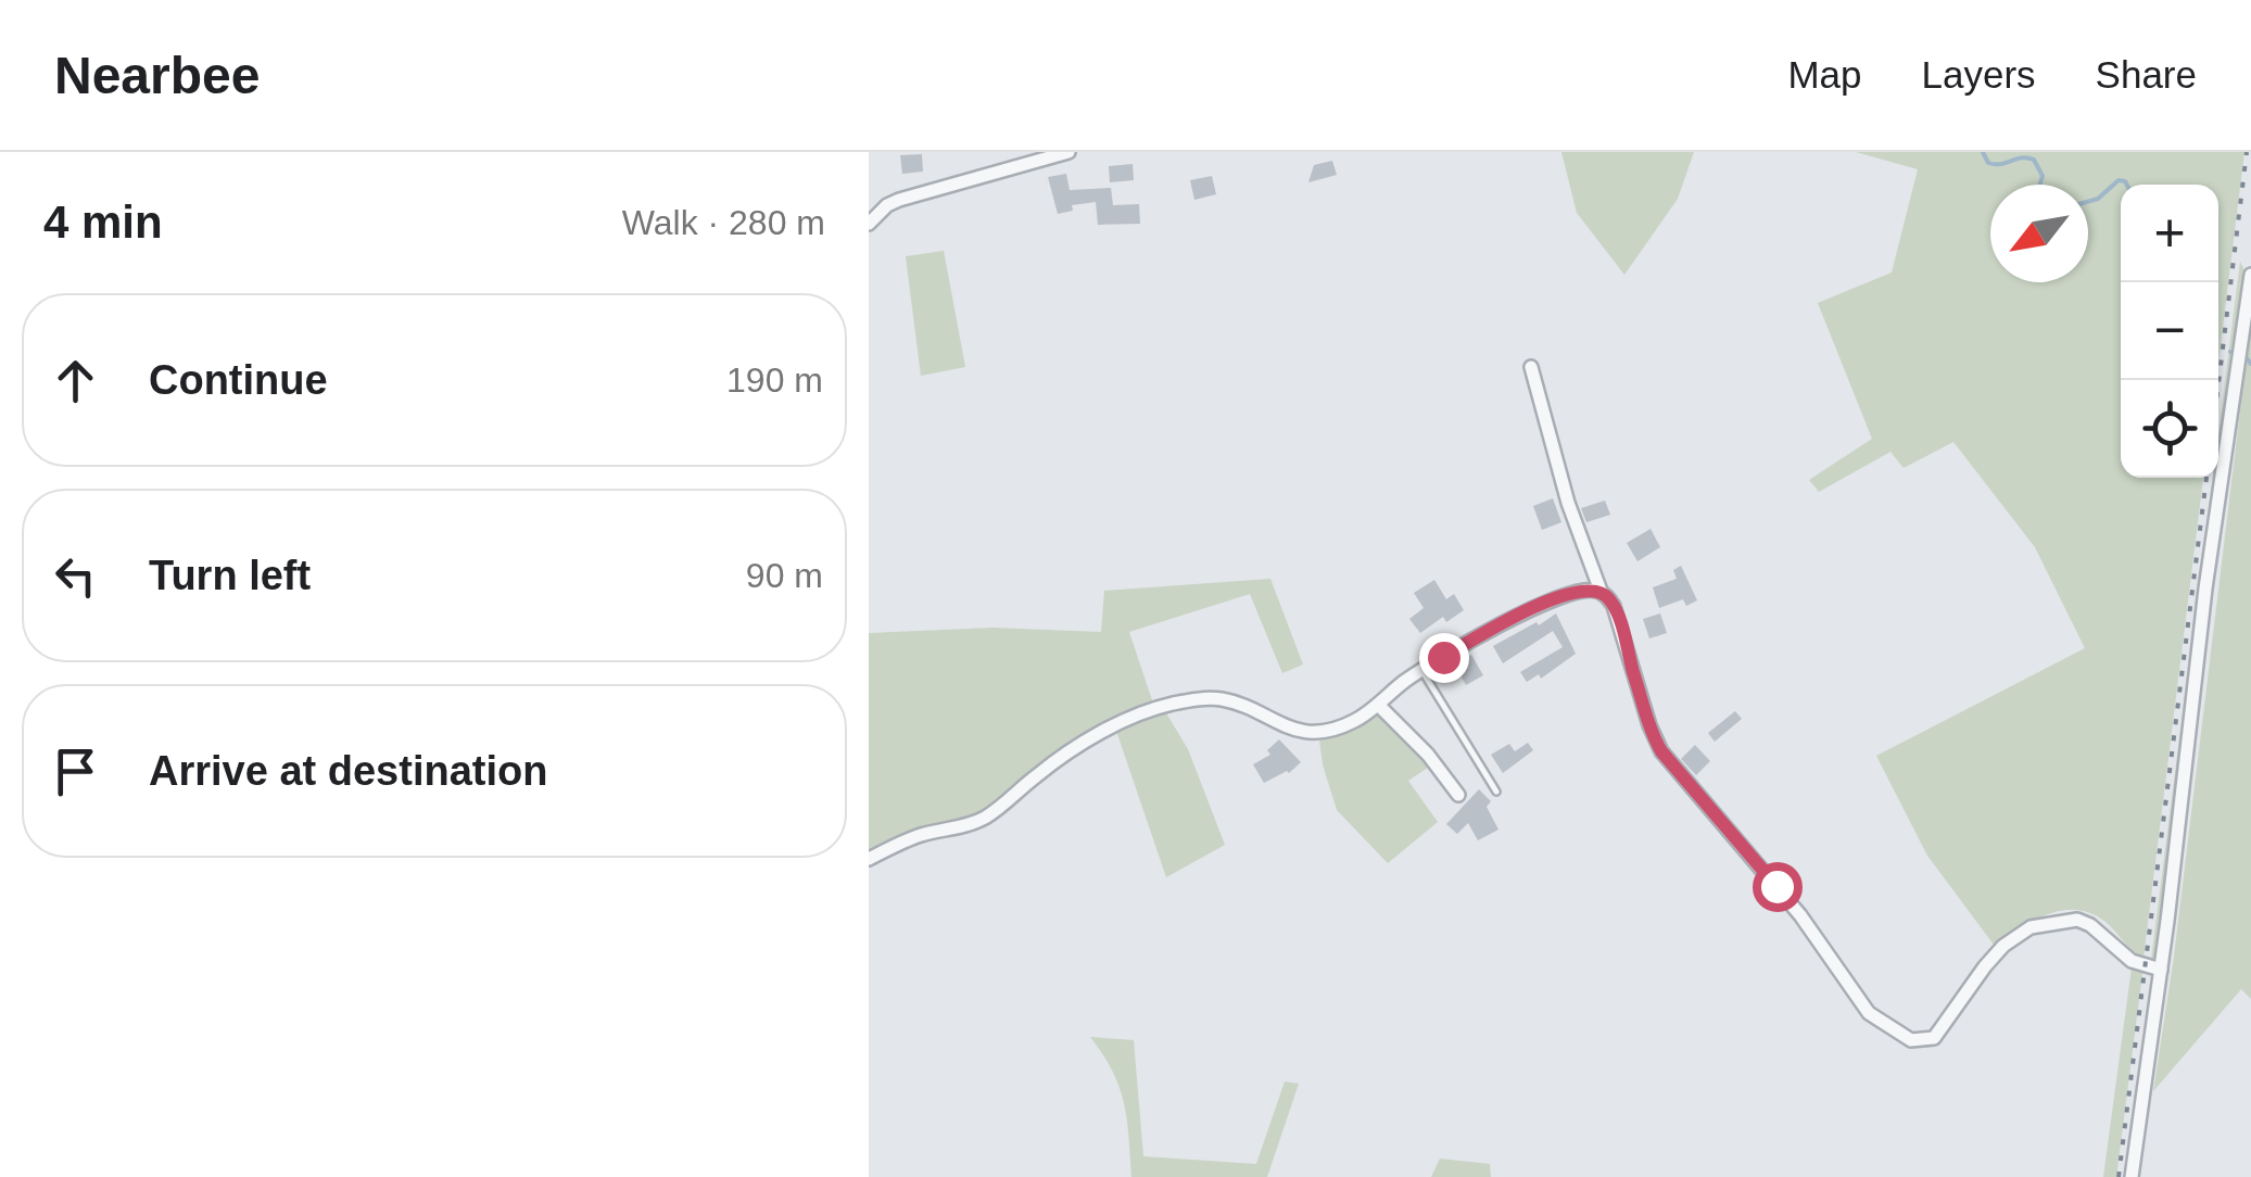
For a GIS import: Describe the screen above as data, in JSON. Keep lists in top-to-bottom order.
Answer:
{
  "north": "bottom left",
  "page": {
    "header": "Nearbee",
    "nav": ["Map", "Layers", "Share"],
    "heading": ["4 min", "Walk · 280 m"],
    "map_buttons": ["+", "−"],
    "list": [
      ["Continue", "190 m"],
      ["Turn left", "90 m"],
      "Arrive at destination"
    ]
  }
}
